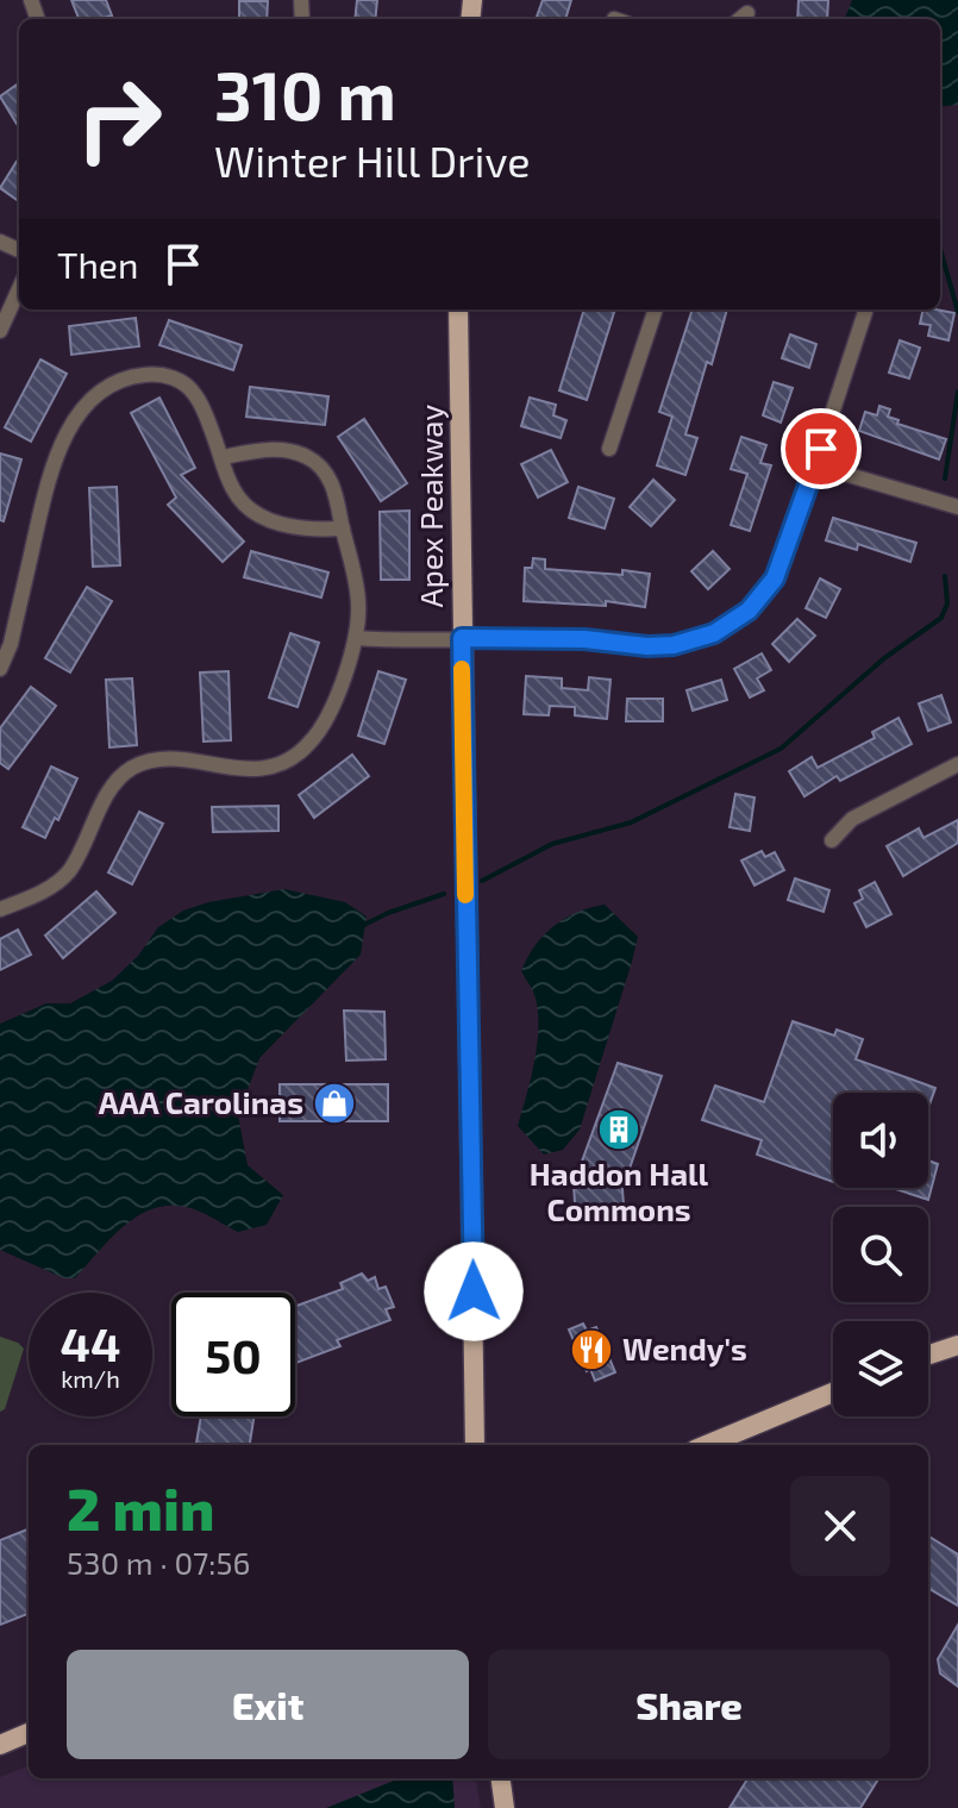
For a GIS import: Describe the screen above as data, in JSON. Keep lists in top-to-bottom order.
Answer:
{
  "streets": {
    "main road": ["Apex Peakway"]
  },
  "places": {
    "shop": ["AAA Carolinas"],
    "building": ["Haddon Hall Commons"],
    "restaurant": ["Wendy's"]
  },
  "page": {
    "turn": ["310 m", "Winter Hill Drive"],
    "then": "Then",
    "speed": "44 km/h",
    "limit": "50",
    "heading": ["2 min", "530 m · 07:56"],
    "buttons": ["Exit", "Share"]
  }
}
